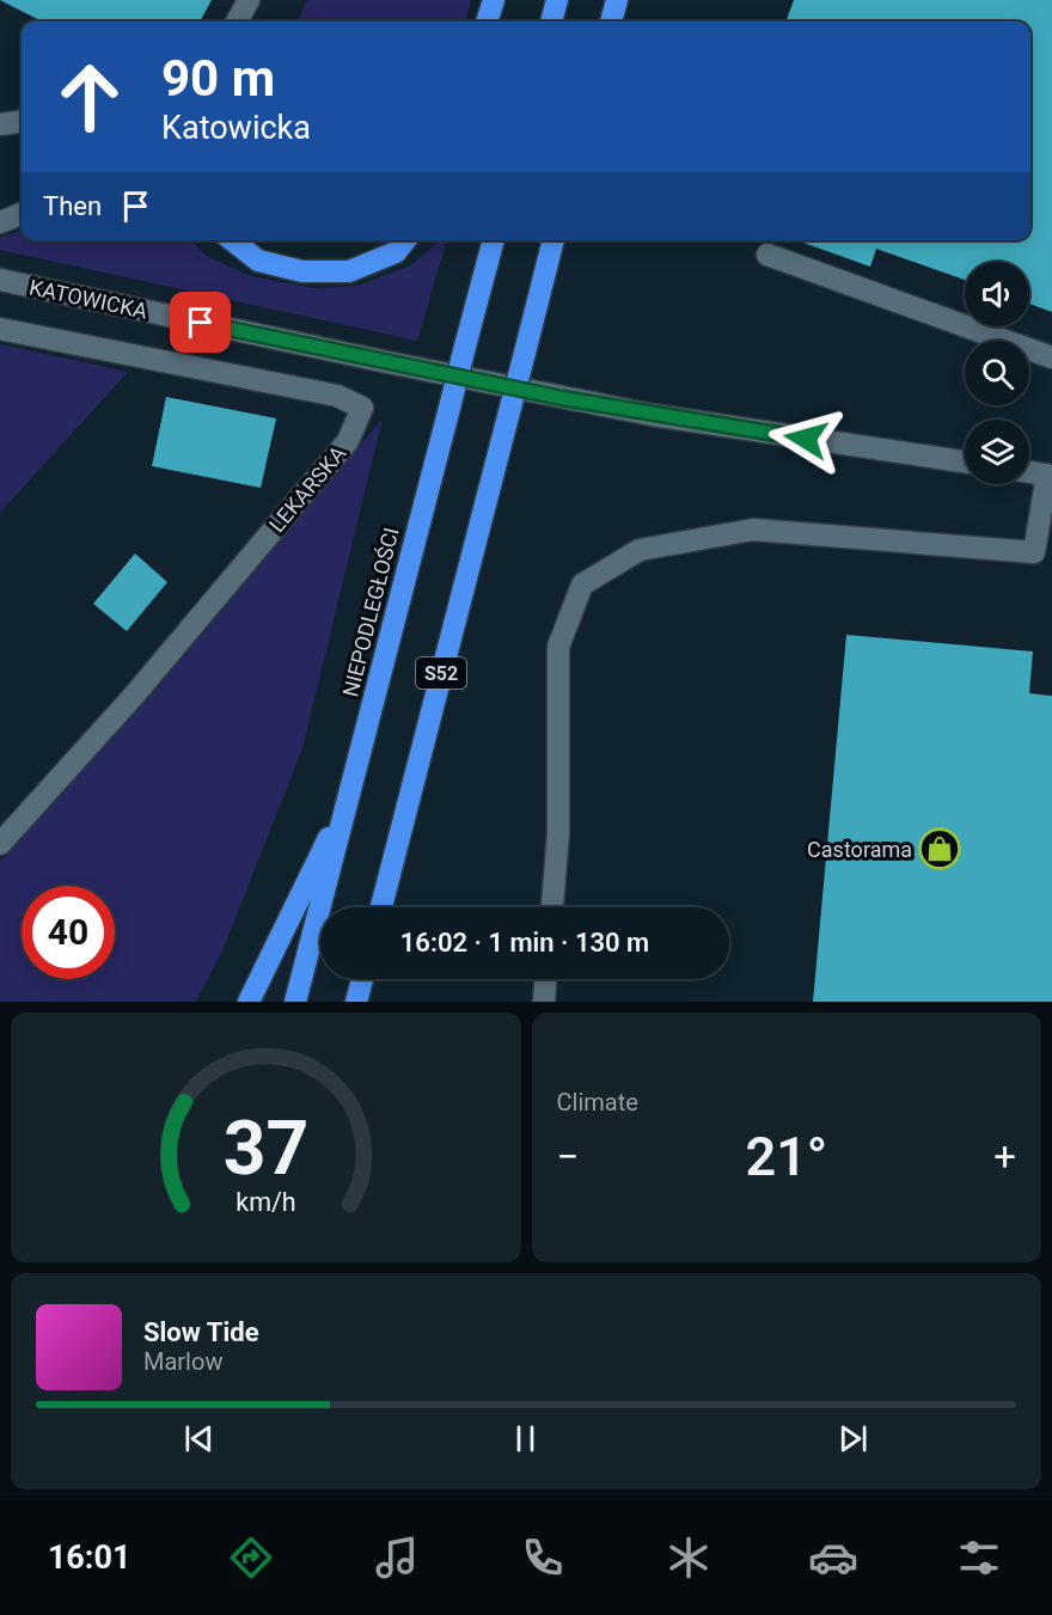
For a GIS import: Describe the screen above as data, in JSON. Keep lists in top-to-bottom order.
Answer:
{
  "streets": {
    "highway": ["NIEPODLEGŁOŚCI", "S52"],
    "street": ["KATOWICKA", "LEKARSKA"]
  },
  "places": {
    "shop": ["Castorama"]
  },
  "page": {
    "turn": ["90 m", "Katowicka"],
    "then": "Then",
    "limit": "40",
    "trip": "16:02 · 1 min · 130 m",
    "tile": "Climate",
    "heat": ["−", "21°", "+"],
    "song": ["Slow Tide", "Marlow"],
    "tabs": "16:01",
    "gauge": ["37", "km/h"]
  }
}
